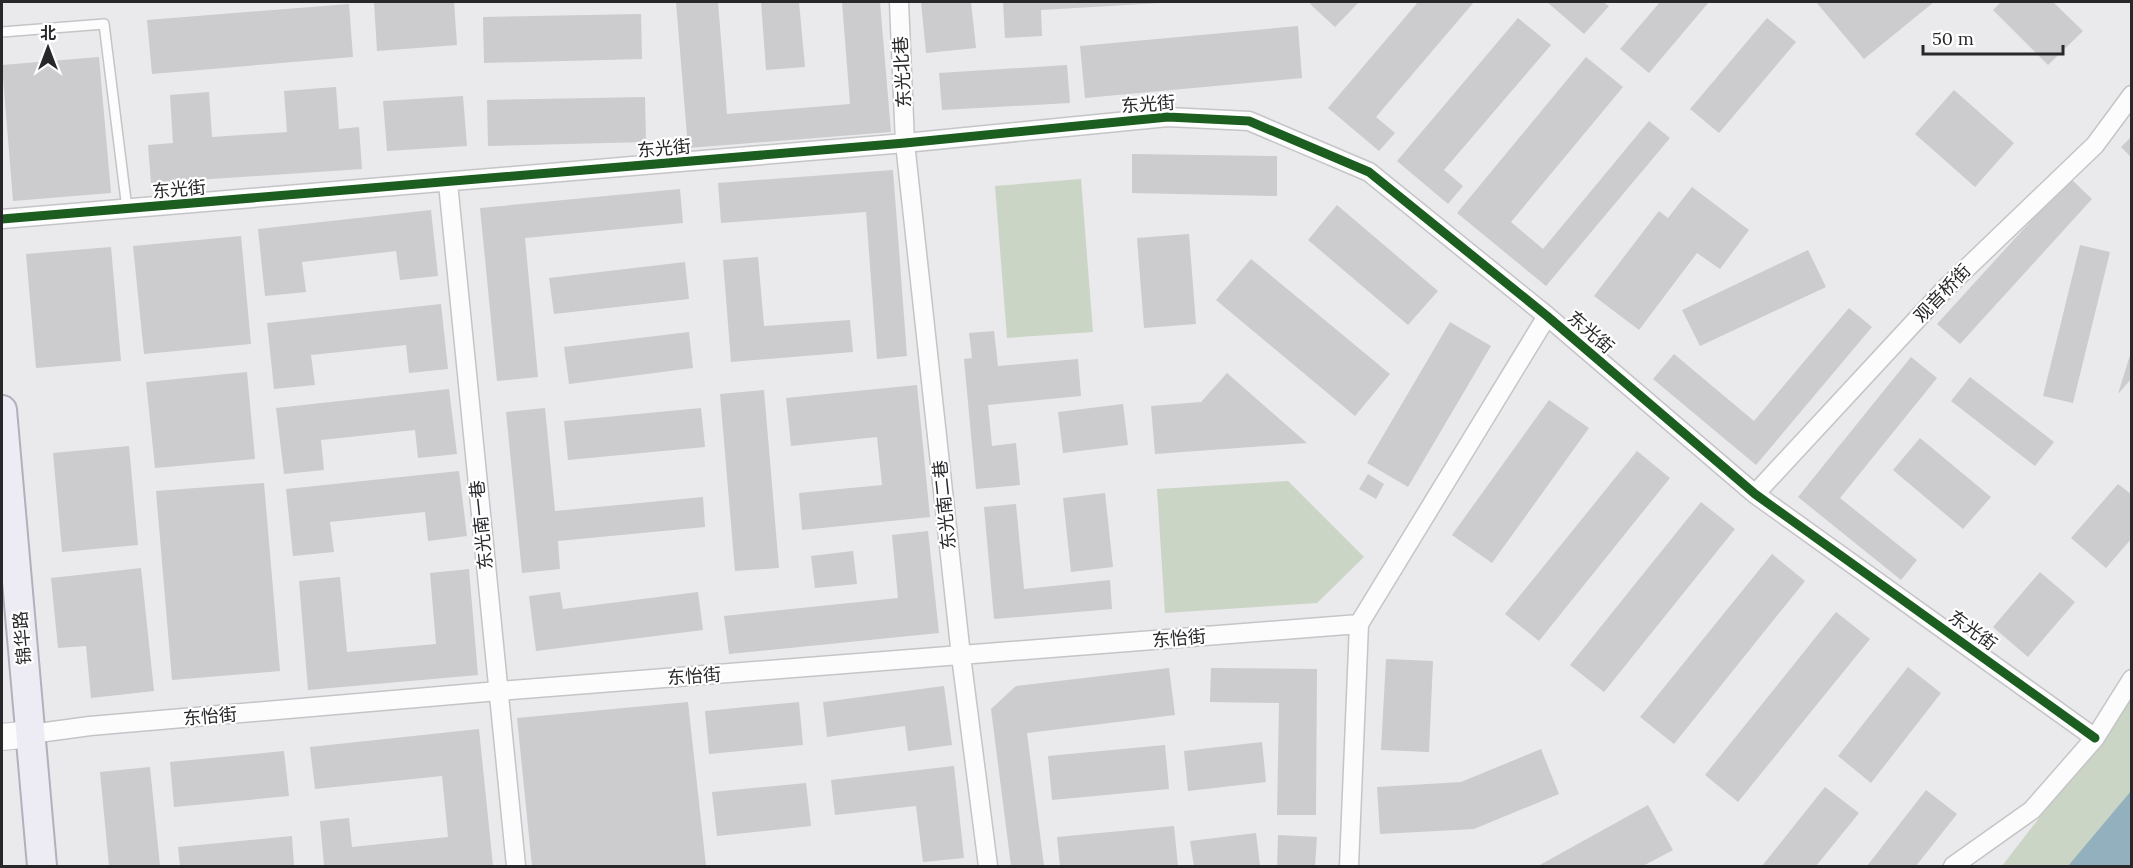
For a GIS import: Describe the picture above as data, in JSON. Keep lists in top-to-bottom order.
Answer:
{
  "streets": {
    "main road": ["锦华路"],
    "street": [
      "东光北巷",
      "东光街",
      "观音桥街",
      "东光南二巷",
      "东光南一巷",
      "东怡街"
    ]
  },
  "crossings": [
    ["东光北巷", "东光街"],
    ["东光北巷", "东光南二巷"],
    ["东光街", "观音桥街"],
    ["东光街", "东光南二巷"],
    ["东光街", "东光南一巷"],
    ["东光南二巷", "东怡街"],
    ["东光南一巷", "东怡街"],
    ["锦华路", "东怡街"]
  ],
  "scale_bar": "50 m",
  "north": "top"
}
